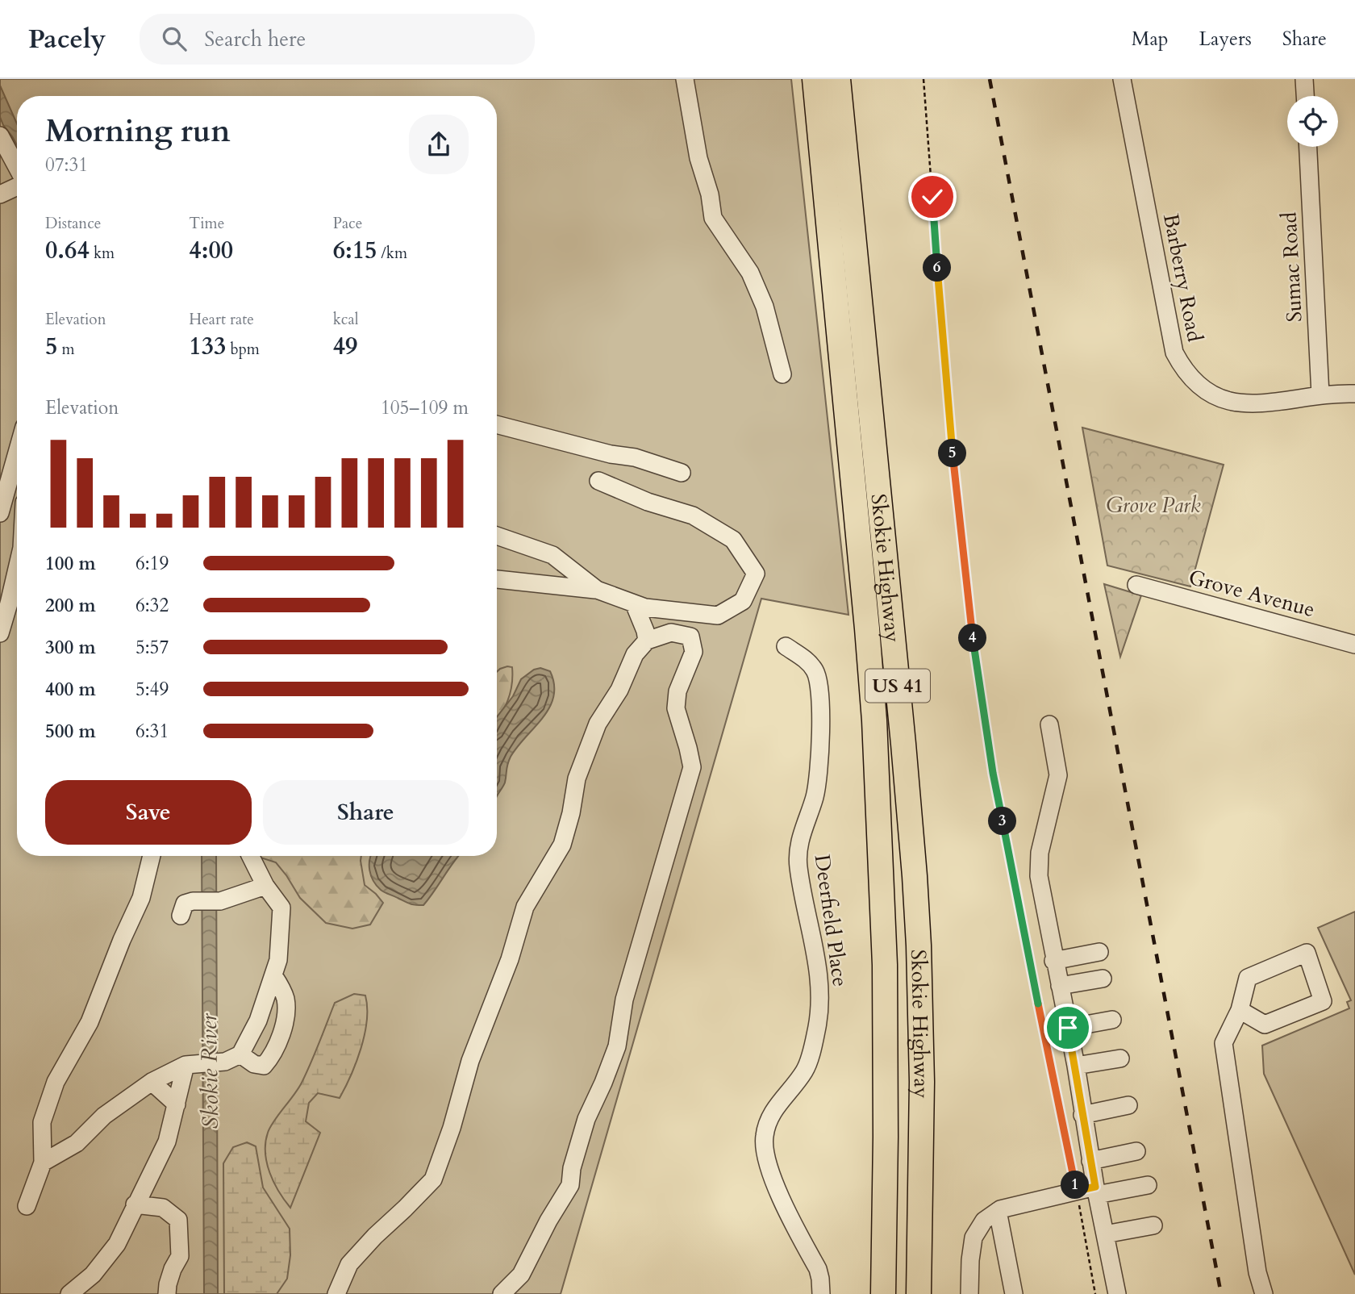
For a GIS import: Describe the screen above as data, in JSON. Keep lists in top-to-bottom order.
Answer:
{
  "streets": {
    "highway": ["Skokie Highway", "US 41"],
    "street": [
      "Sumac Road",
      "Barberry Road",
      "Grove Avenue",
      "Deerfield Place"
    ]
  },
  "crossings": [
    ["Sumac Road", "Barberry Road"]
  ],
  "water": ["Skokie River"],
  "parks": ["Grove Park"],
  "page": {
    "header": "Pacely",
    "search": "Search here",
    "nav": ["Map", "Layers", "Share"],
    "heading": ["Morning run", "07:31"],
    "stats": [
      ["Distance", "0.64 km"],
      ["Time", "4:00"],
      ["Pace", "6:15 /km"],
      ["Elevation", "5 m"],
      ["Heart rate", "133 bpm"],
      ["kcal", "49"]
    ],
    "pins": [
      "6",
      "5",
      "4",
      "3",
      "1"
    ],
    "chart": ["Elevation", "105–109 m"],
    "list": [
      {
        "name": "100 m",
        "note": "6:19"
      },
      {
        "name": "200 m",
        "note": "6:32"
      },
      {
        "name": "300 m",
        "note": "5:57"
      },
      {
        "name": "400 m",
        "note": "5:49"
      },
      {
        "name": "500 m",
        "note": "6:31"
      }
    ],
    "buttons": ["Save", "Share"]
  }
}
